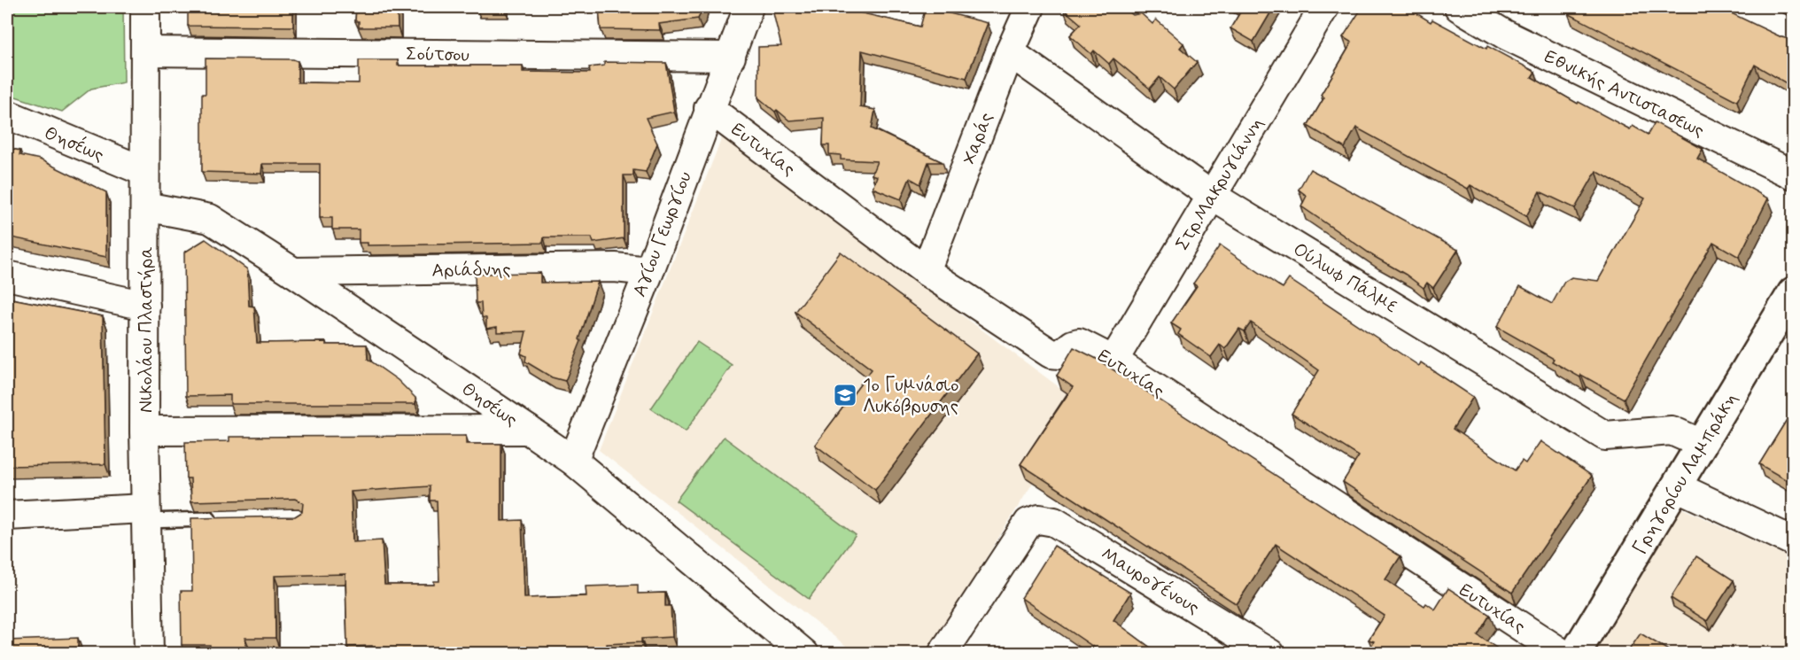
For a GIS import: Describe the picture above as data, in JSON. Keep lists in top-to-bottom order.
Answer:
{
  "streets": {
    "main road": ["Γρηγορίου Λαμπράκη"],
    "street": [
      "Σούτσου",
      "Εθνικής Αντιστασεως",
      "Χαράς",
      "Θησέως",
      "Ευτυχίας",
      "Στρ.Μακρυγιάννη",
      "Αγίου Γεωργίου",
      "Αριάδνης",
      "Ούλωφ Πάλμε",
      "Νικολάου Πλαστήρα",
      "Μαυρογένους"
    ]
  },
  "crossings": [
    ["Σούτσου", "Αγίου Γεωργίου"],
    ["Σούτσου", "Νικολάου Πλαστήρα"],
    ["Χαράς", "Ευτυχίας"],
    ["Χαράς", "Ούλωφ Πάλμε"],
    ["Θησέως", "Αγίου Γεωργίου"],
    ["Θησέως", "Αριάδνης"],
    ["Θησέως", "Νικολάου Πλαστήρα"],
    ["Ευτυχίας", "Στρ.Μακρυγιάννη"],
    ["Ευτυχίας", "Αγίου Γεωργίου"],
    ["Στρ.Μακρυγιάννη", "Ούλωφ Πάλμε"],
    ["Αγίου Γεωργίου", "Αριάδνης"],
    ["Ούλωφ Πάλμε", "Γρηγορίου Λαμπράκη"]
  ],
  "places": {
    "school or university": ["1ο Γυμνάσιο Λυκόβρυσης"]
  }
}
